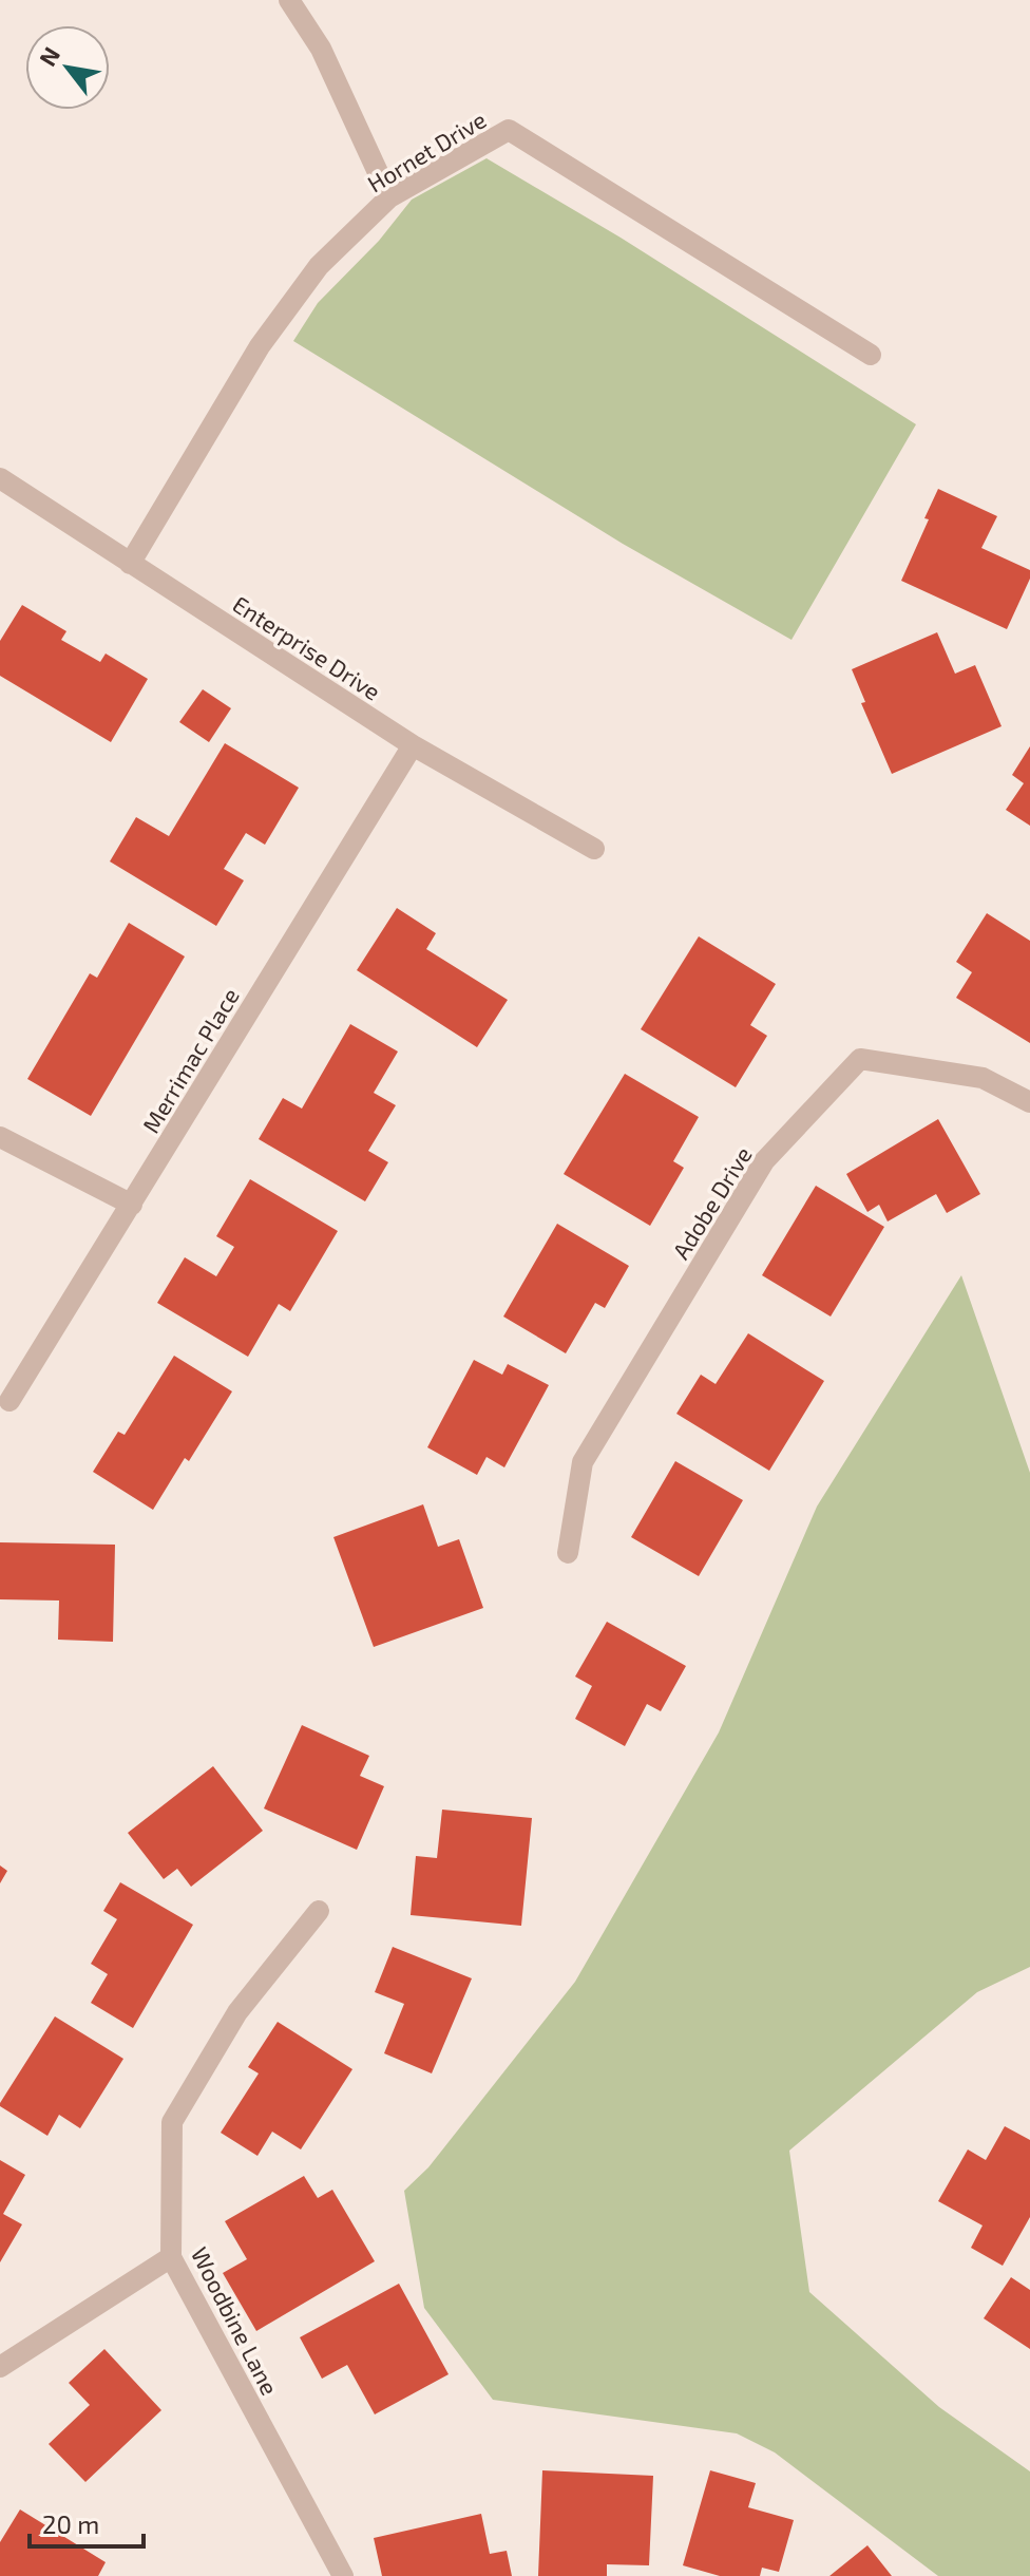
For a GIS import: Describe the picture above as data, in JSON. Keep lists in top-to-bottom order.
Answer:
{
  "streets": {
    "street": [
      "Hornet Drive",
      "Enterprise Drive",
      "Merrimac Place",
      "Adobe Drive",
      "Woodbine Lane"
    ]
  },
  "crossings": [
    ["Hornet Drive", "Enterprise Drive"],
    ["Enterprise Drive", "Merrimac Place"]
  ],
  "scale_bar": "20 m",
  "north": "top left"
}
